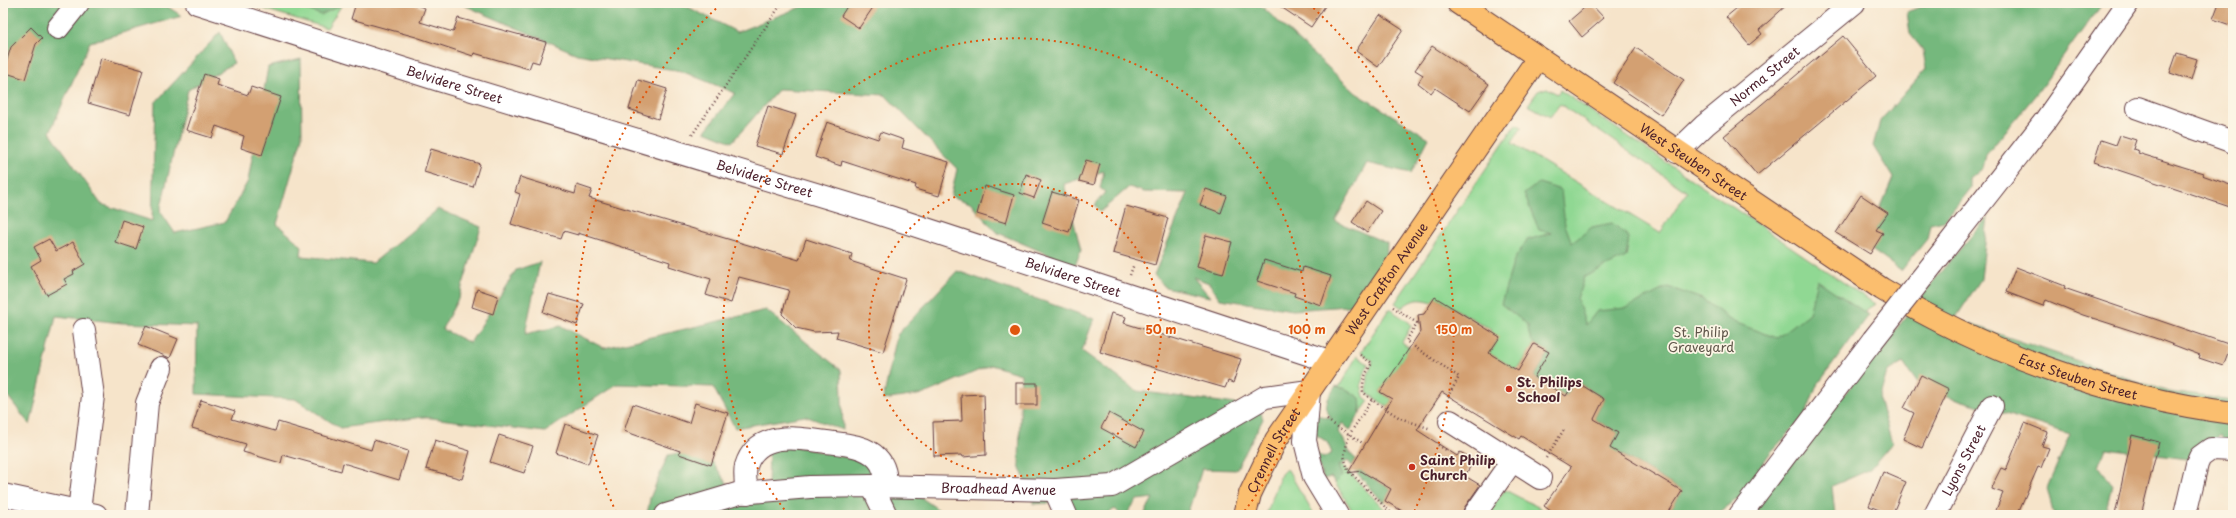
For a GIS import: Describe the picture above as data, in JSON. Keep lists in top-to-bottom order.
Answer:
{
  "streets": {
    "main road": [
      "West Steuben Street",
      "West Crafton Avenue",
      "East Steuben Street",
      "Crennell Street"
    ],
    "street": [
      "Norma Street",
      "Belvidere Street",
      "Lyons Street",
      "Broadhead Avenue"
    ]
  },
  "crossings": [
    ["Norma Street", "West Steuben Street"],
    ["Belvidere Street", "West Crafton Avenue"],
    ["West Steuben Street", "West Crafton Avenue"],
    ["West Steuben Street", "East Steuben Street"],
    ["West Crafton Avenue", "Crennell Street"],
    ["West Crafton Avenue", "Broadhead Avenue"],
    ["Crennell Street", "Broadhead Avenue"]
  ],
  "parks": ["St. Philip Graveyard"],
  "places": ["St. Philips School", "Saint Philip Church"],
  "rings": ["50 m", "100 m", "150 m"]
}
